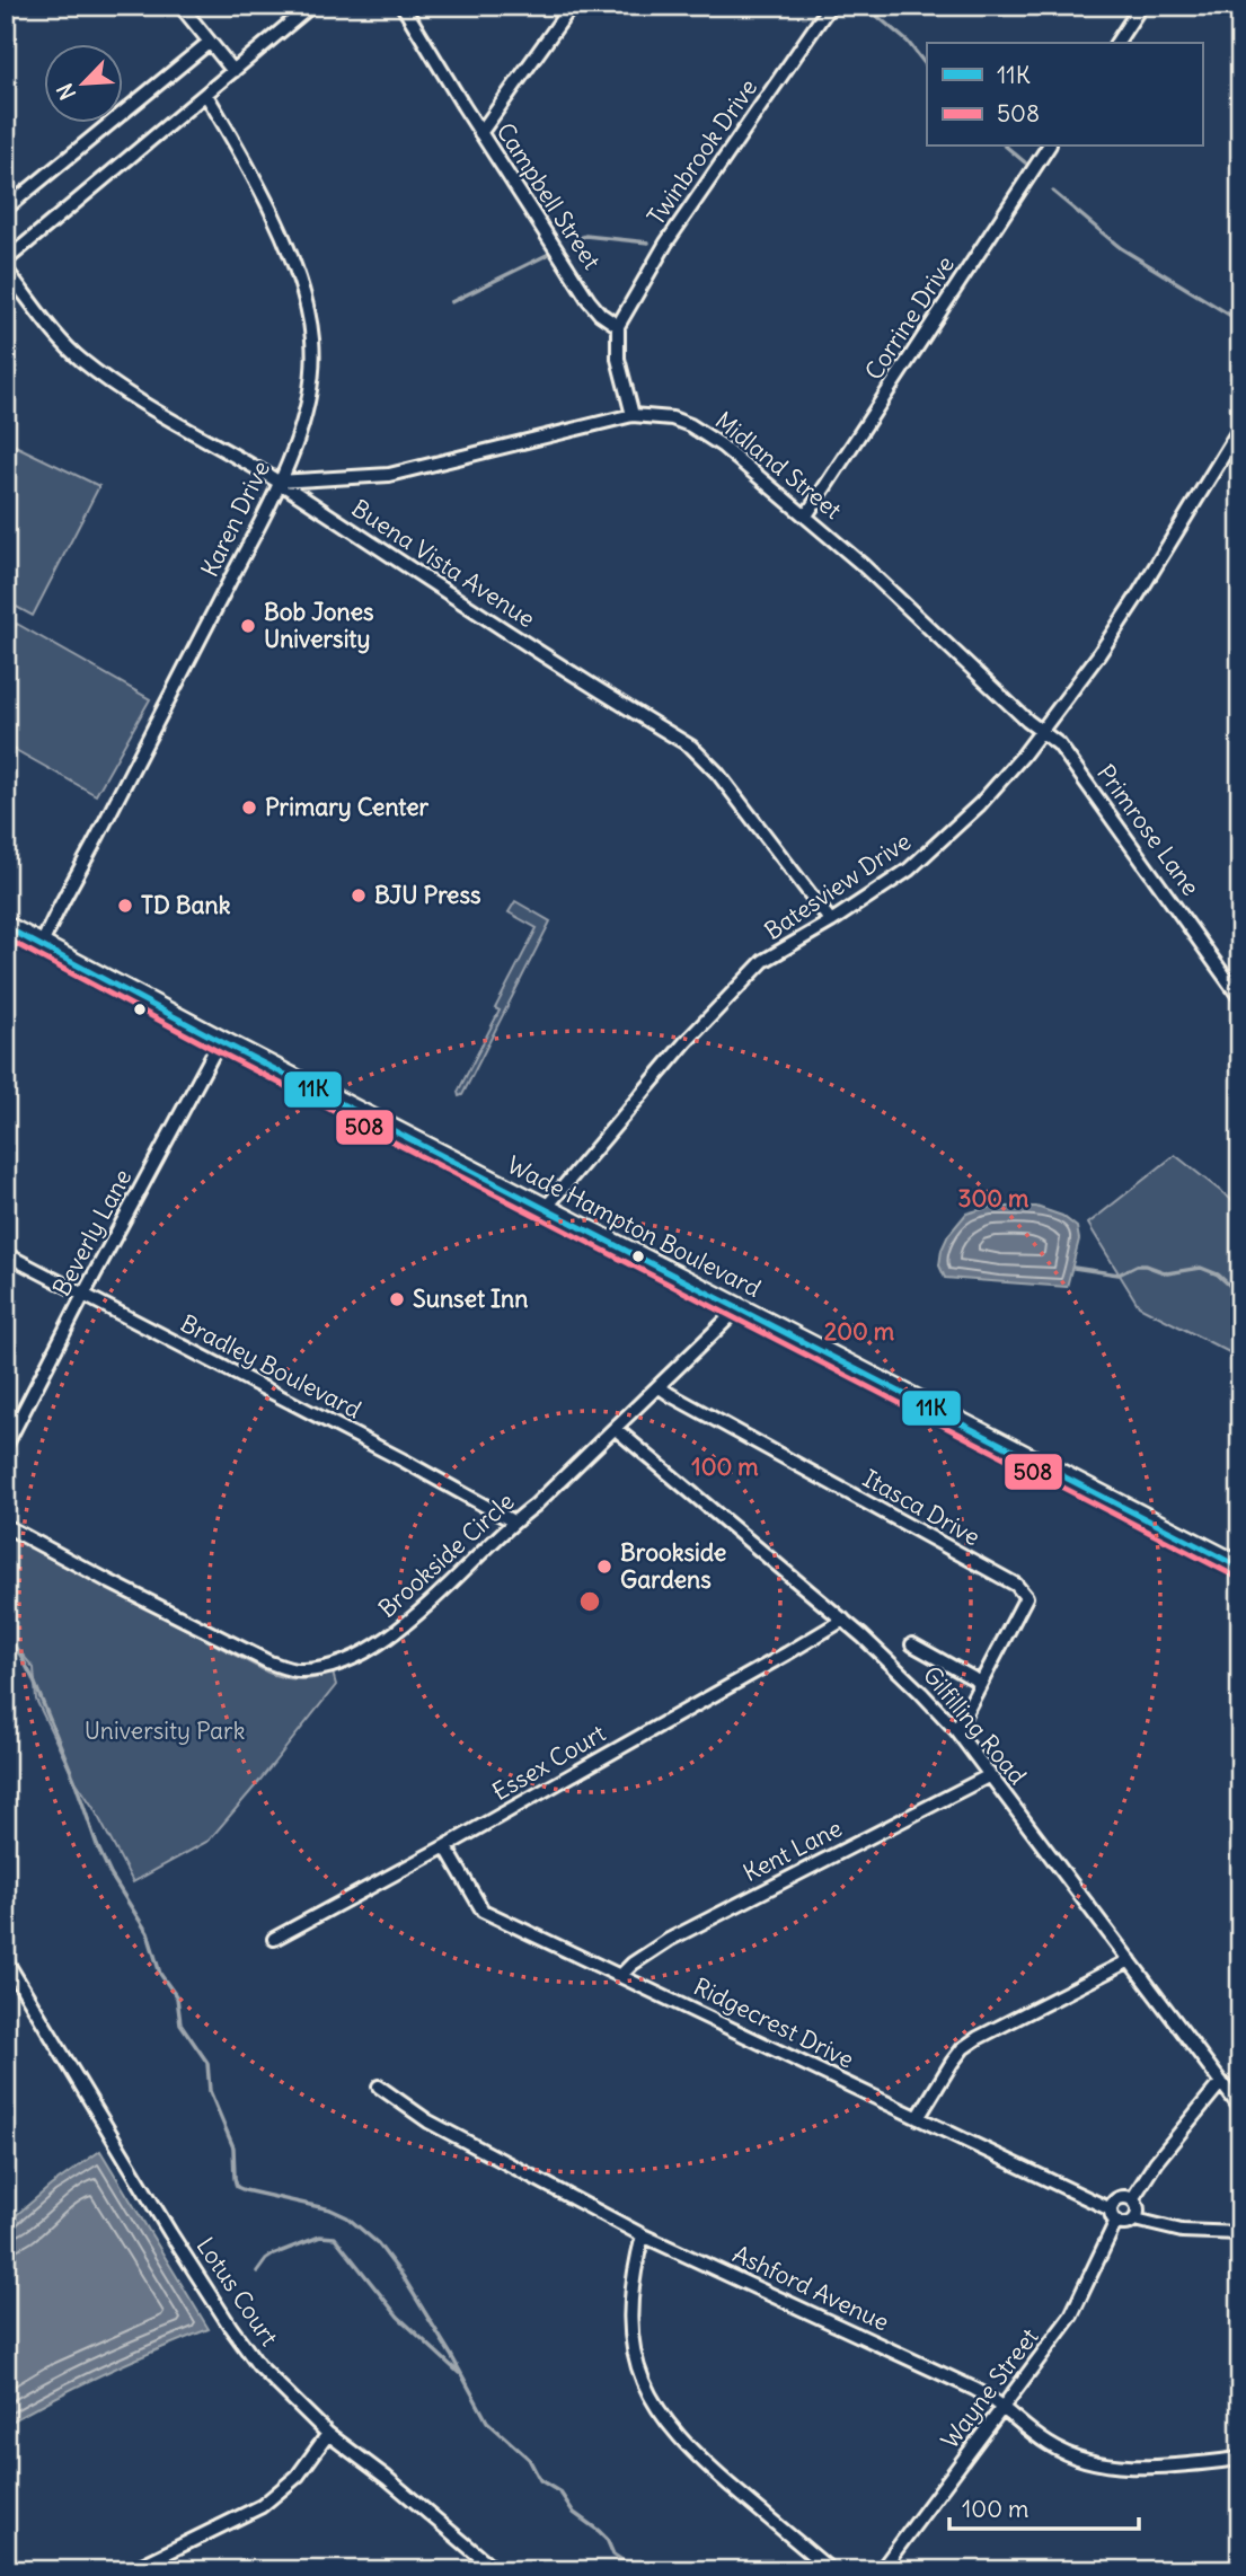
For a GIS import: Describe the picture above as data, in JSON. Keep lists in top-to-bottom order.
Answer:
{
  "streets": {
    "main road": ["Wade Hampton Boulevard"],
    "street": [
      "Twinbrook Drive",
      "Campbell Street",
      "Corrine Drive",
      "Midland Street",
      "Karen Drive",
      "Buena Vista Avenue",
      "Primrose Lane",
      "Batesview Drive",
      "Beverly Lane",
      "Bradley Boulevard",
      "Itasca Drive",
      "Brookside Circle",
      "Gilfilling Road",
      "Essex Court",
      "Kent Lane",
      "Ridgecrest Drive",
      "Ashford Avenue",
      "Lotus Court",
      "Wayne Street"
    ]
  },
  "crossings": [
    ["Twinbrook Drive", "Campbell Street"],
    ["Corrine Drive", "Midland Street"],
    ["Midland Street", "Karen Drive"],
    ["Midland Street", "Buena Vista Avenue"],
    ["Midland Street", "Primrose Lane"],
    ["Midland Street", "Batesview Drive"],
    ["Karen Drive", "Buena Vista Avenue"],
    ["Karen Drive", "Wade Hampton Boulevard"],
    ["Buena Vista Avenue", "Batesview Drive"],
    ["Primrose Lane", "Batesview Drive"],
    ["Batesview Drive", "Wade Hampton Boulevard"],
    ["Wade Hampton Boulevard", "Beverly Lane"],
    ["Wade Hampton Boulevard", "Brookside Circle"],
    ["Beverly Lane", "Bradley Boulevard"],
    ["Bradley Boulevard", "Brookside Circle"],
    ["Itasca Drive", "Brookside Circle"],
    ["Itasca Drive", "Gilfilling Road"],
    ["Brookside Circle", "Gilfilling Road"],
    ["Gilfilling Road", "Essex Court"],
    ["Gilfilling Road", "Kent Lane"],
    ["Essex Court", "Ridgecrest Drive"],
    ["Kent Lane", "Ridgecrest Drive"],
    ["Ridgecrest Drive", "Wayne Street"],
    ["Ashford Avenue", "Wayne Street"]
  ],
  "parks": ["University Park"],
  "places": [
    "Bob Jones University",
    "Primary Center",
    "BJU Press",
    "TD Bank",
    "Sunset Inn",
    "Brookside Gardens"
  ],
  "lines": ["transit line 11K", "transit line 508"],
  "legend": ["11K", "508"],
  "scale_bar": "100 m",
  "north": "bottom left",
  "rings": ["300 m", "200 m", "100 m"]
}
